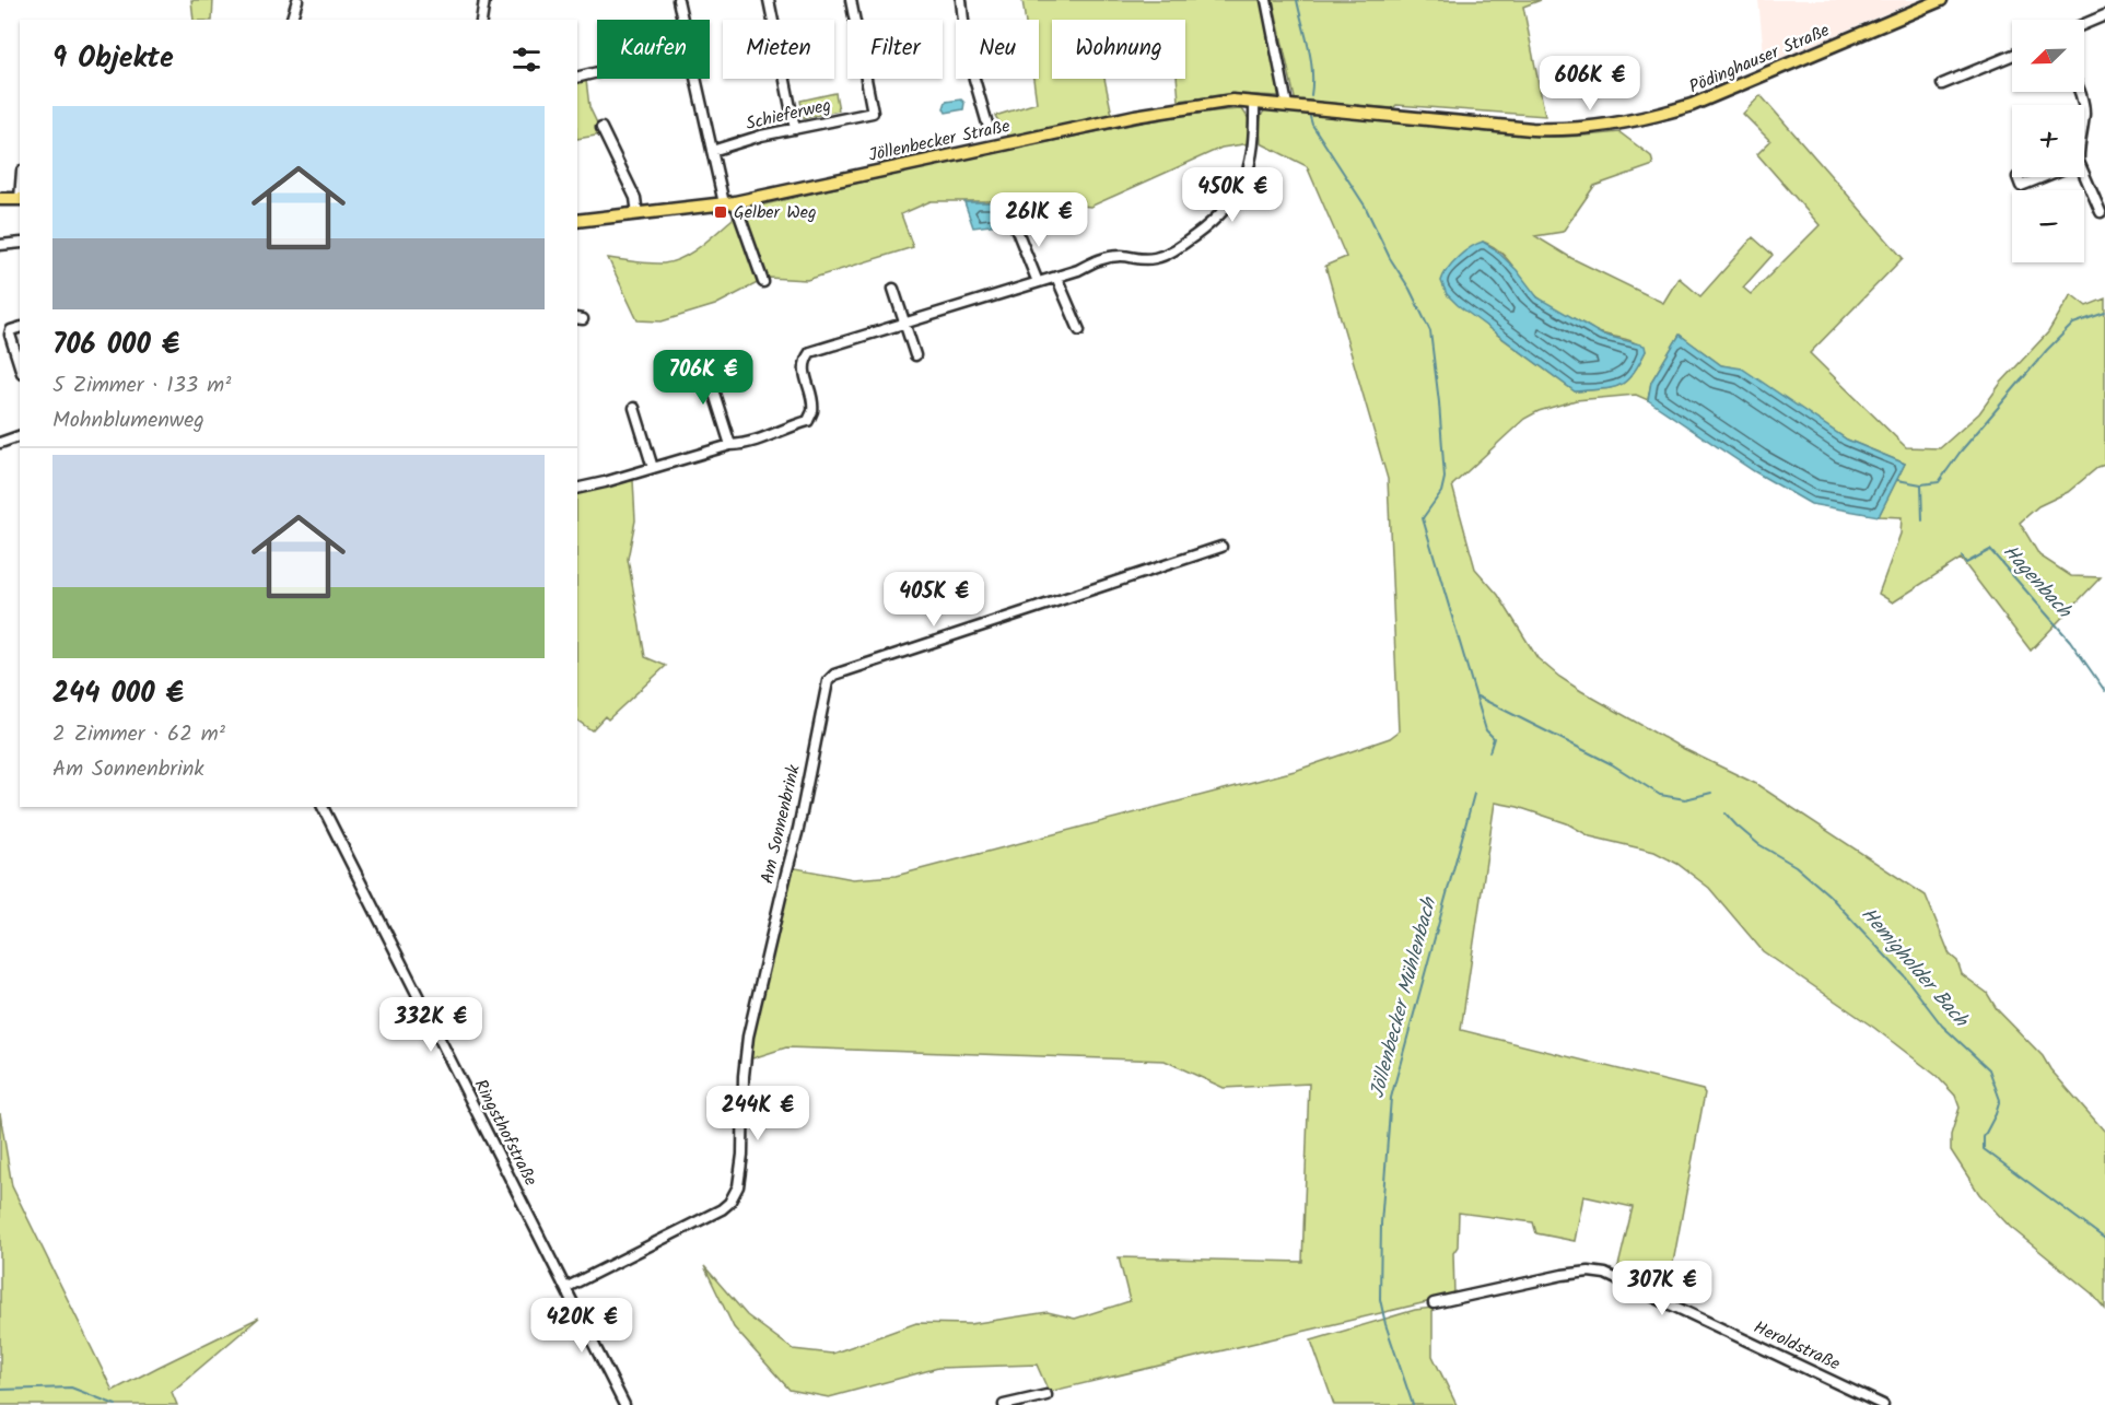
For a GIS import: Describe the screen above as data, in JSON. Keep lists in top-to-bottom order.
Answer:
{
  "streets": {
    "main road": ["Pödinghauser Straße", "Jöllenbecker Straße"],
    "street": [
      "Schieferweg",
      "Am Sonnenbrink",
      "Ringsthofstraße",
      "Heroldstraße"
    ]
  },
  "crossings": [
    ["Pödinghauser Straße", "Jöllenbecker Straße"],
    ["Am Sonnenbrink", "Ringsthofstraße"]
  ],
  "water": ["Hagenbach", "Hemigholder Bach", "Jöllenbecker Mühlenbach"],
  "places": {
    "transit": ["Gelber Weg"]
  },
  "north": "bottom left",
  "page": {
    "map_buttons": ["+", "−"],
    "chip": [
      "Kaufen",
      "Mieten",
      "Filter",
      "Neu",
      "Wohnung"
    ],
    "heading": "9 Objekte",
    "price": [
      "606K €",
      "450K €",
      "261K €",
      "706K €",
      "405K €",
      "332K €",
      "244K €",
      "307K €",
      "420K €"
    ],
    "list": [
      {
        "name": "706 000 €",
        "note": "5 Zimmer · 133 m² · Mohnblumenweg"
      },
      {
        "name": "244 000 €",
        "note": "2 Zimmer · 62 m² · Am Sonnenbrink"
      }
    ]
  }
}
